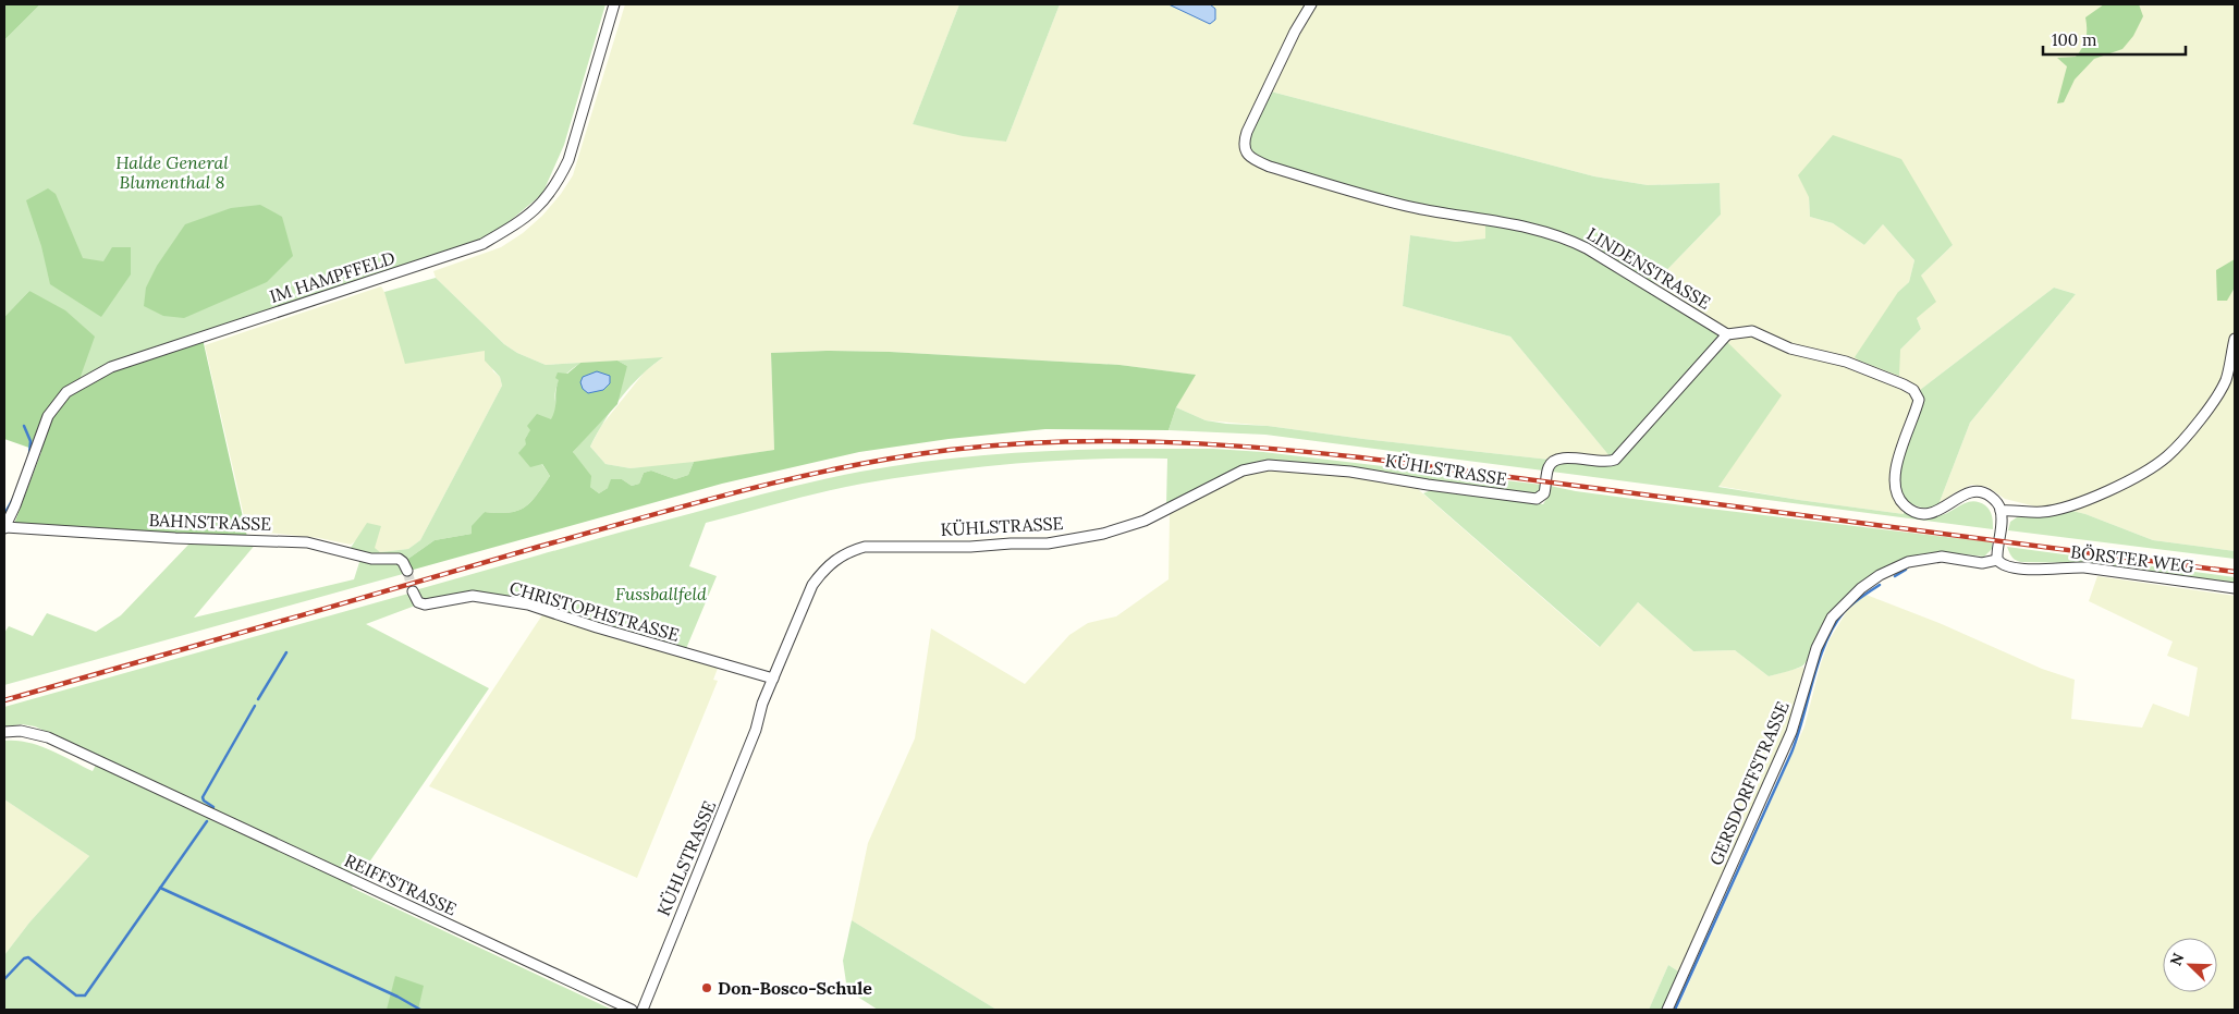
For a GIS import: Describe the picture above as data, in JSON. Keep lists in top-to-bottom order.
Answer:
{
  "streets": {
    "street": [
      "LINDENSTRASSE",
      "IM HAMPFFELD",
      "KÜHLSTRASSE",
      "BAHNSTRASSE",
      "BÖRSTER WEG",
      "CHRISTOPHSTRASSE",
      "GERSDORFFSTRASSE",
      "REIFFSTRASSE"
    ]
  },
  "crossings": [
    ["LINDENSTRASSE", "KÜHLSTRASSE"],
    ["IM HAMPFFELD", "BAHNSTRASSE"],
    ["KÜHLSTRASSE", "CHRISTOPHSTRASSE"],
    ["BÖRSTER WEG", "GERSDORFFSTRASSE"]
  ],
  "parks": ["Halde General Blumenthal 8", "Fussballfeld"],
  "places": ["Don-Bosco-Schule"],
  "scale_bar": "100 m",
  "north": "top left"
}
